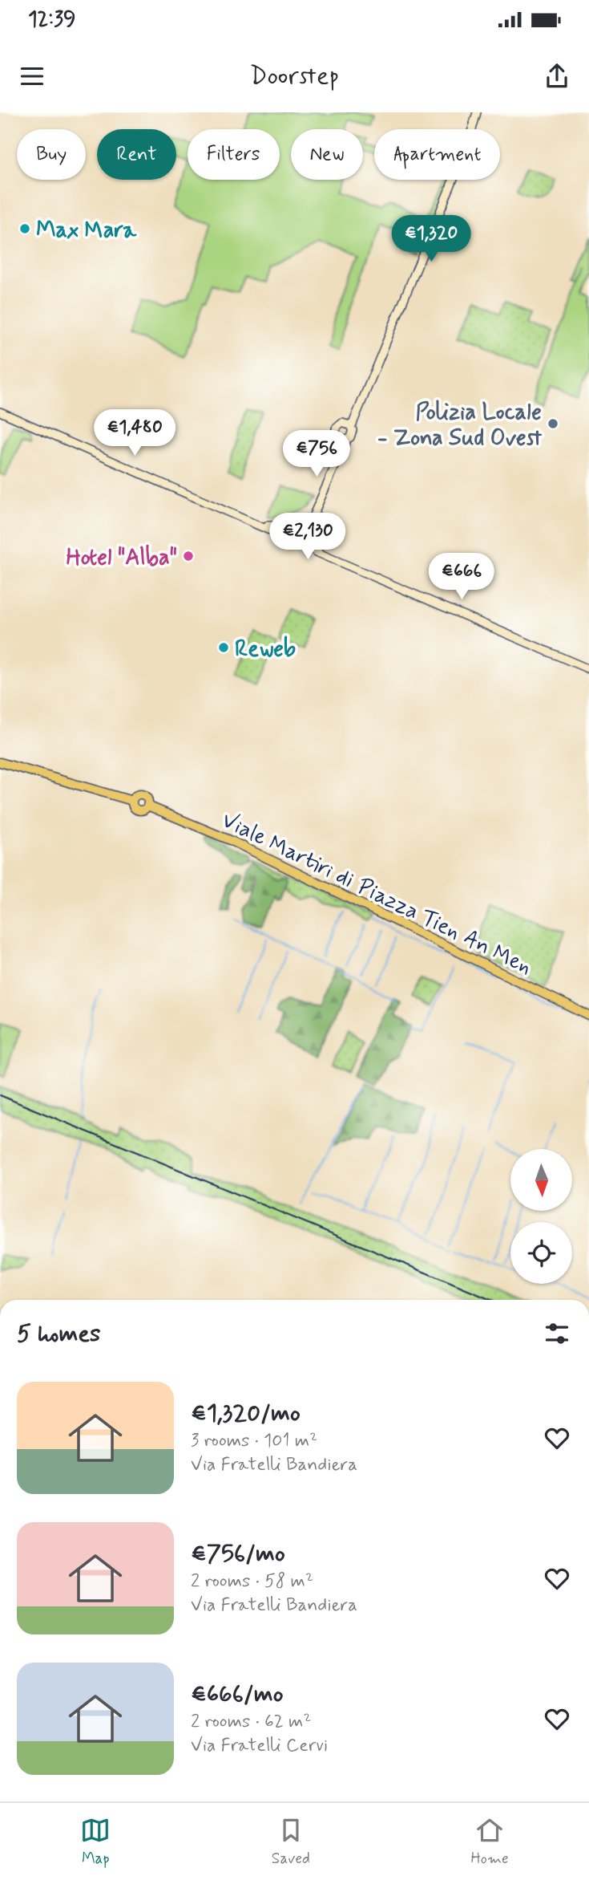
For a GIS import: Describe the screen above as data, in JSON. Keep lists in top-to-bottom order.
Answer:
{
  "streets": {
    "main road": ["Viale Martiri di Piazza Tien An Men"]
  },
  "places": [
    "Max Mara",
    "Polizia Locale - Zona Sud Ovest",
    "Hotel \"Alba\"",
    "Reweb"
  ],
  "north": "bottom",
  "page": {
    "status": "12:39",
    "header": "Doorstep",
    "chip": [
      "Buy",
      "Rent",
      "Filters",
      "New",
      "Apartment"
    ],
    "price": [
      "€1,320",
      "€1,480",
      "€756",
      "€2,130",
      "€666"
    ],
    "heading": "5 homes",
    "list": [
      {
        "name": "€1,320/mo",
        "note": "3 rooms · 101 m² · Via Fratelli Bandiera"
      },
      {
        "name": "€756/mo",
        "note": "2 rooms · 58 m² · Via Fratelli Bandiera"
      },
      {
        "name": "€666/mo",
        "note": "2 rooms · 62 m² · Via Fratelli Cervi"
      }
    ],
    "tabs": ["Map", "Saved", "Home"]
  }
}
